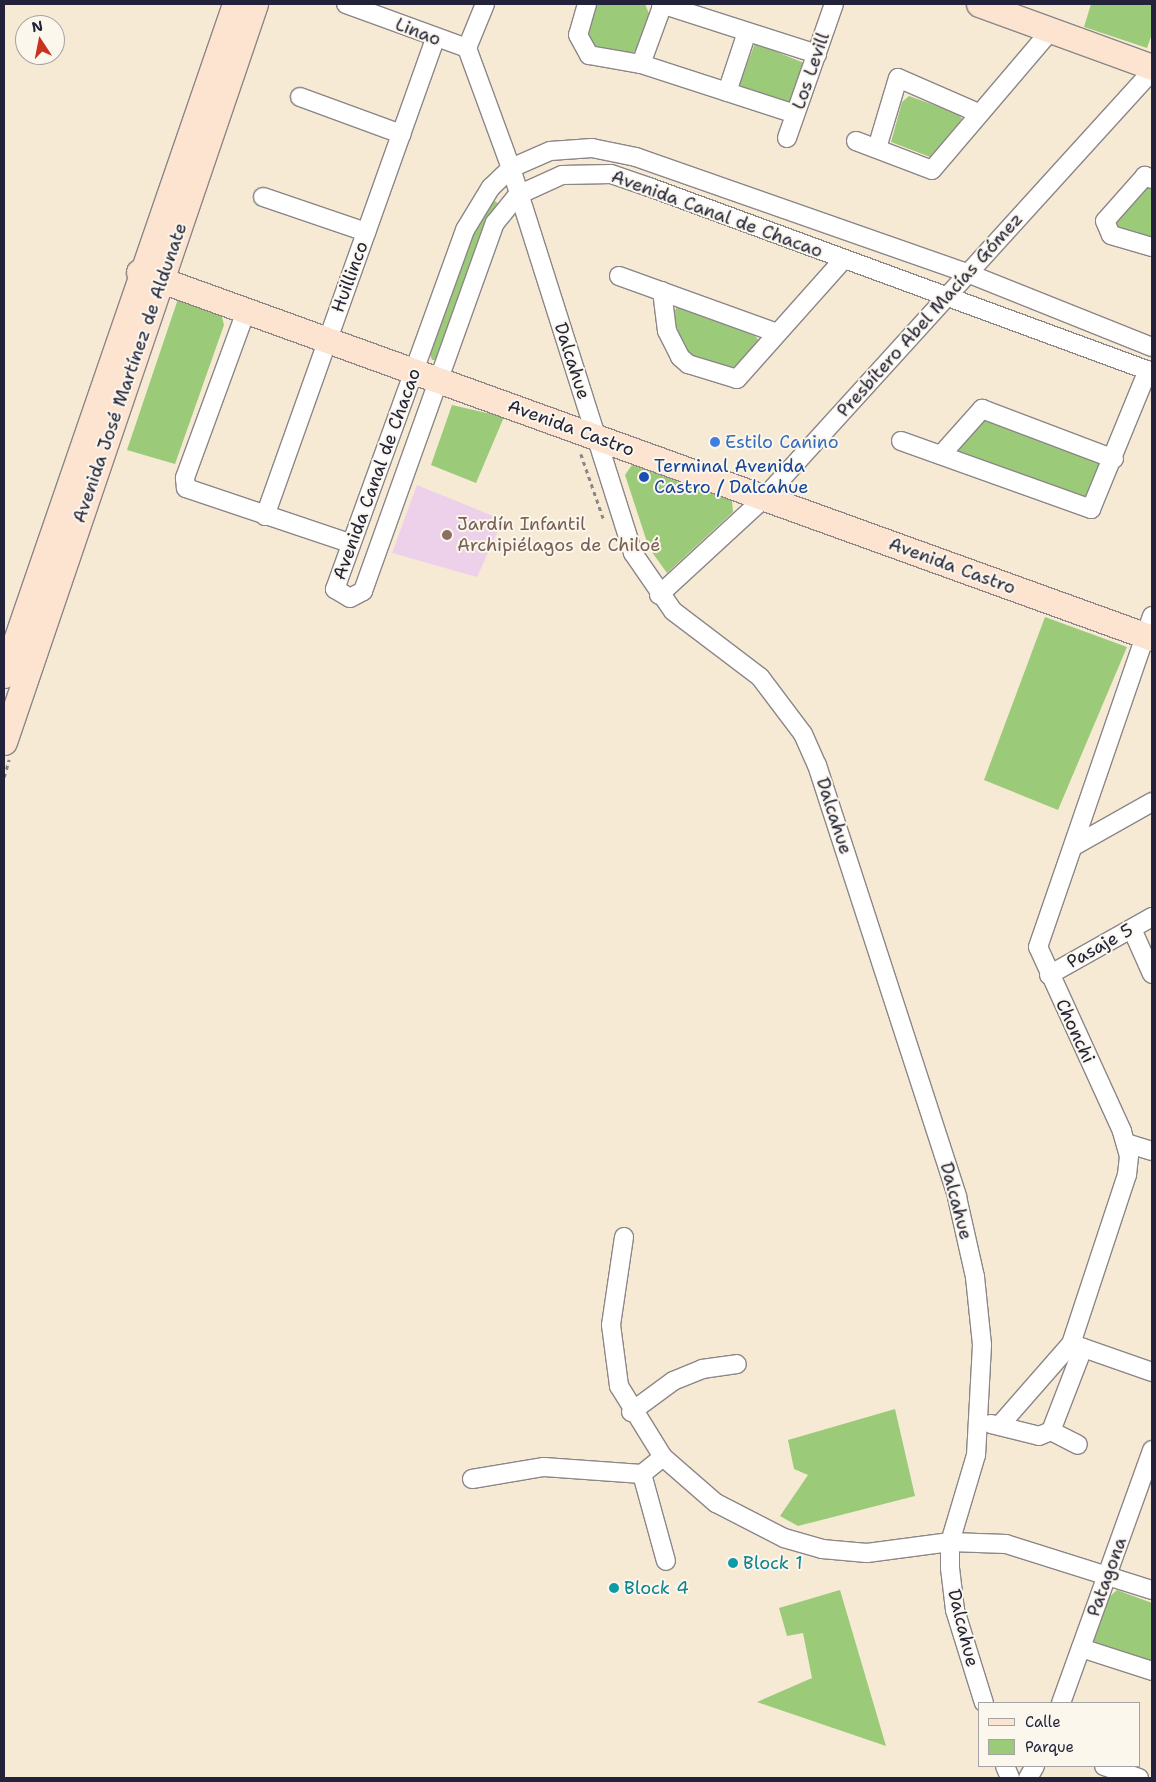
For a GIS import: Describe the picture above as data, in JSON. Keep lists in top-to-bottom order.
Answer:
{
  "streets": {
    "street": [
      "Linao",
      "Los Levill",
      "Avenida Canal de Chacao",
      "Huillinco",
      "Presbítero Abel Macías Gómez",
      "Dalcahue",
      "Avenida José Martínez de Aldunate",
      "Avenida Castro",
      "Pasaje 5",
      "Chonchi",
      "Patagona"
    ]
  },
  "crossings": [
    ["Linao", "Huillinco"],
    ["Linao", "Dalcahue"],
    ["Avenida Canal de Chacao", "Presbítero Abel Macías Gómez"],
    ["Avenida Canal de Chacao", "Dalcahue"],
    ["Avenida Canal de Chacao", "Avenida Castro"],
    ["Huillinco", "Avenida Castro"],
    ["Presbítero Abel Macías Gómez", "Dalcahue"],
    ["Presbítero Abel Macías Gómez", "Avenida Castro"],
    ["Dalcahue", "Avenida Castro"],
    ["Avenida José Martínez de Aldunate", "Avenida Castro"],
    ["Avenida Castro", "Chonchi"],
    ["Pasaje 5", "Chonchi"]
  ],
  "places": [
    "Estilo Canino",
    "Terminal Avenida Castro / Dalcahue",
    "Jardín Infantil Archipiélagos de Chiloé",
    "Block 1",
    "Block 4"
  ],
  "legend": ["Calle", "Parque"],
  "north": "top"
}
